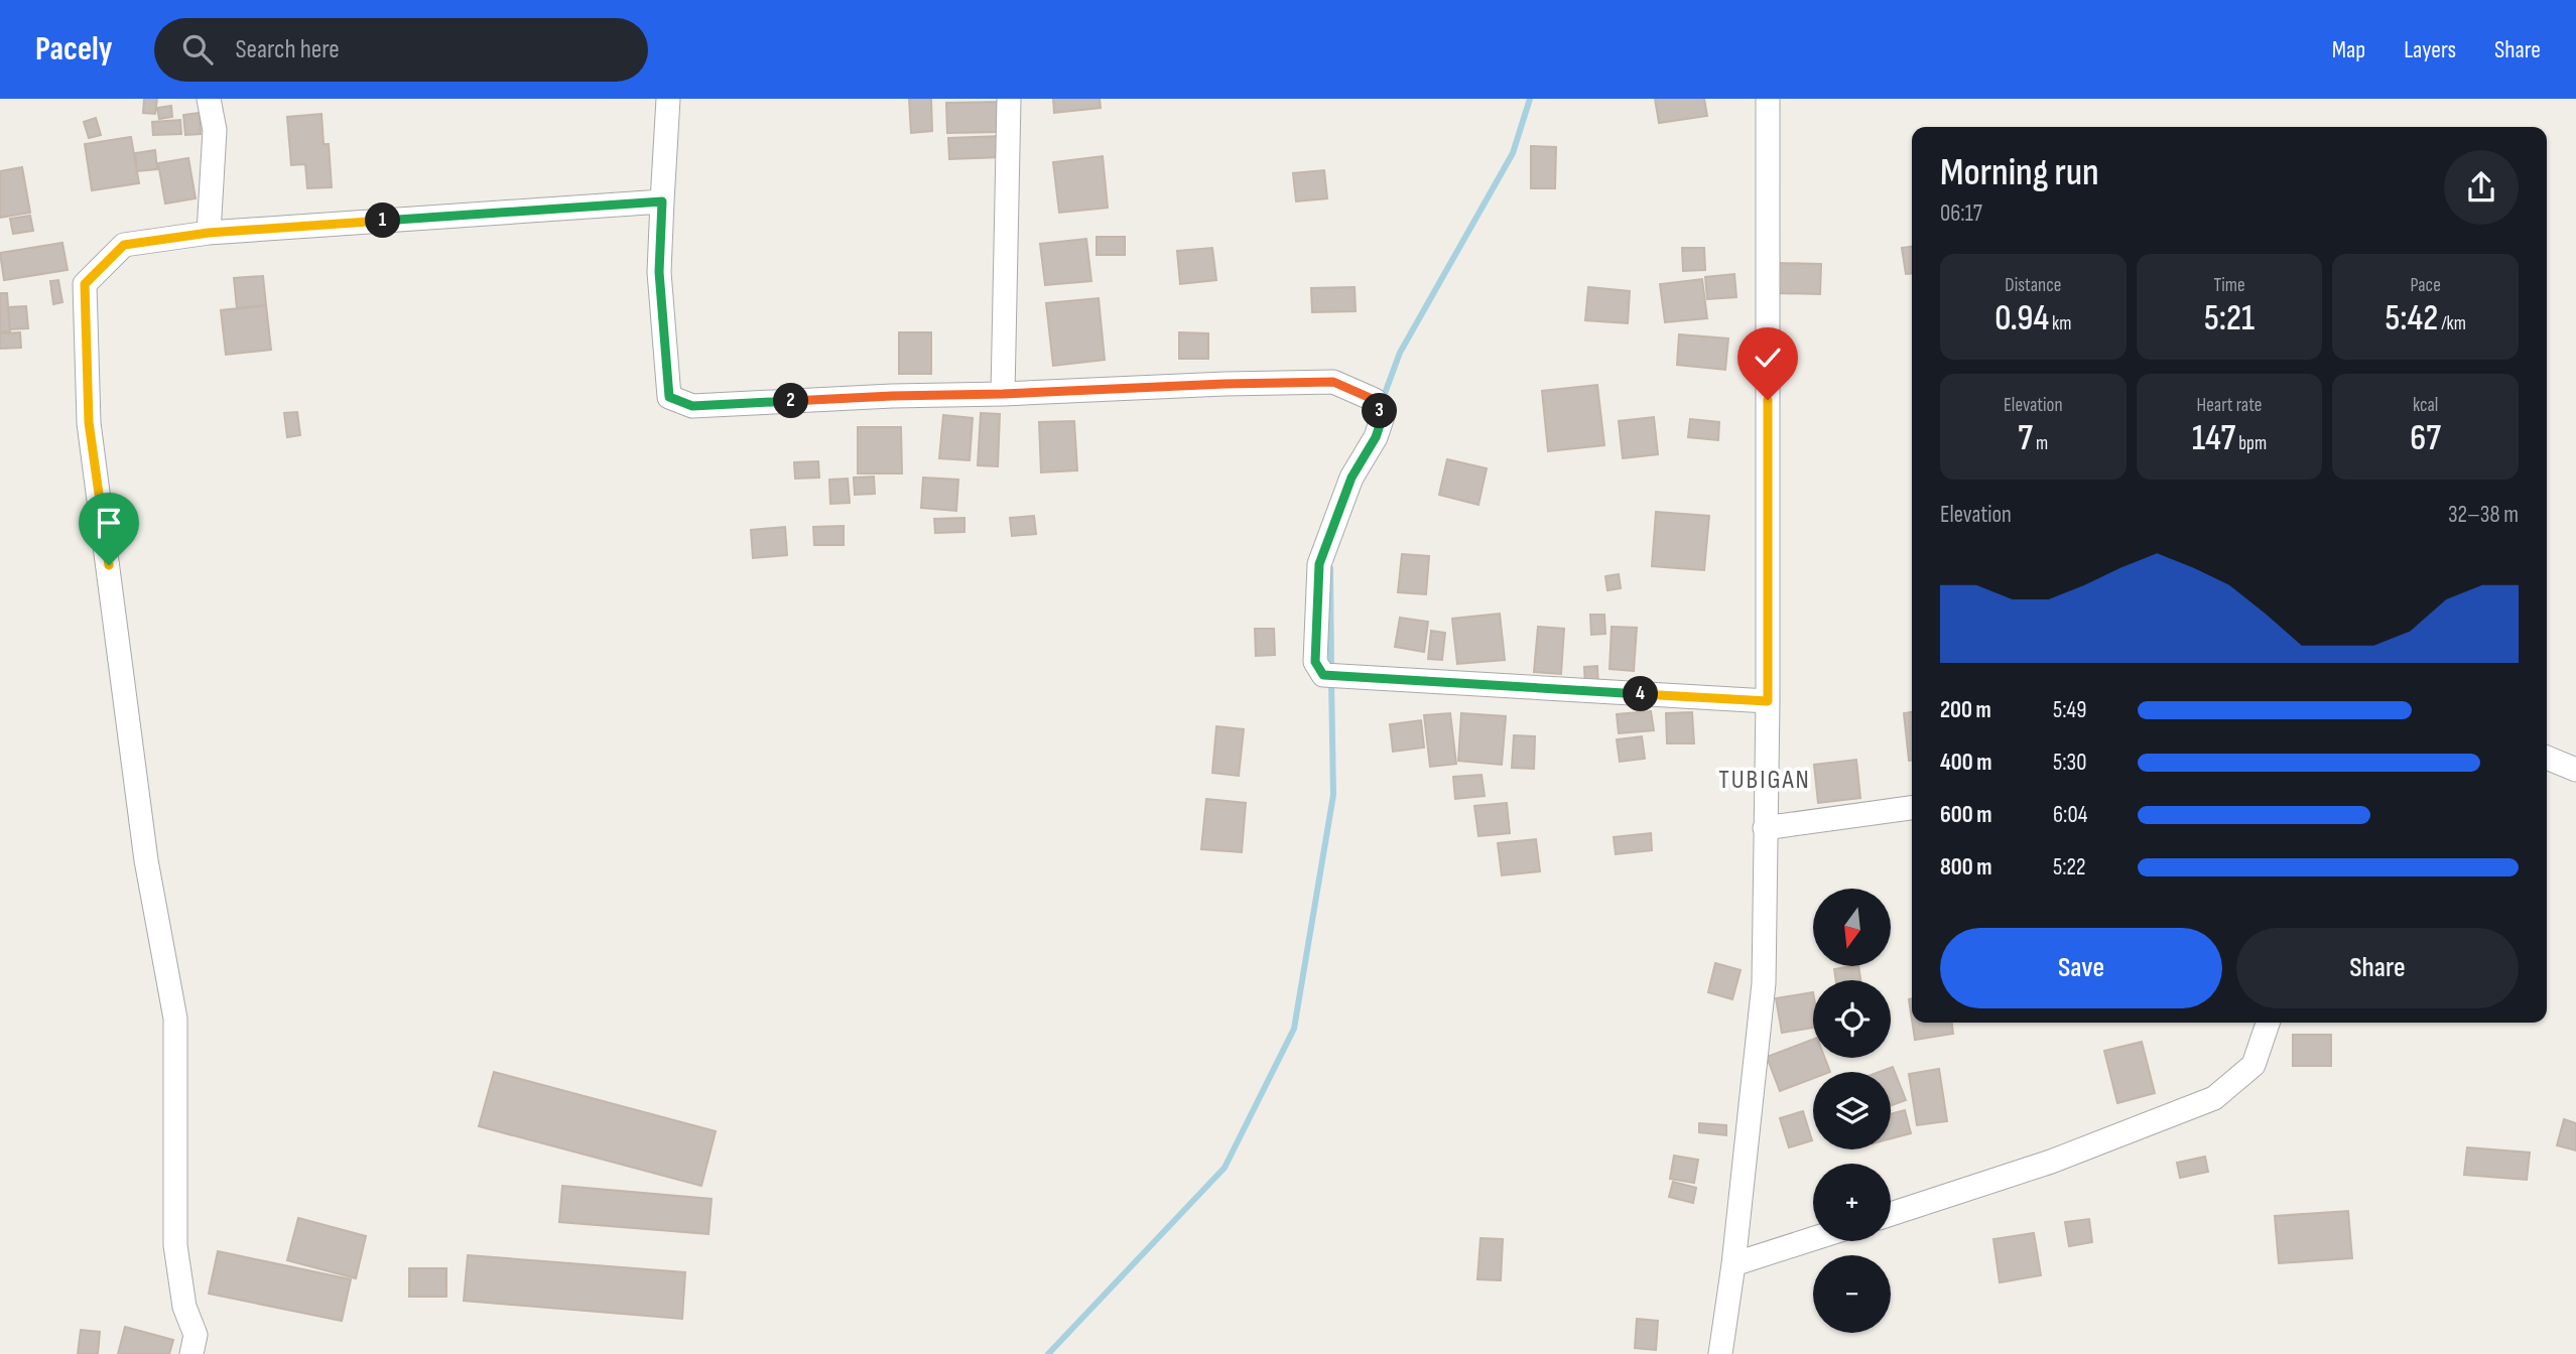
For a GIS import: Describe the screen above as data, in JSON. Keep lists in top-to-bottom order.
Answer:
{
  "districts": ["TUBIGAN"],
  "north": "bottom",
  "page": {
    "header": "Pacely",
    "search": "Search here",
    "nav": ["Map", "Layers", "Share"],
    "heading": ["Morning run", "06:17"],
    "pins": [
      "1",
      "2",
      "3",
      "4"
    ],
    "stats": [
      ["Distance", "0.94 km"],
      ["Time", "5:21"],
      ["Pace", "5:42 /km"],
      ["Elevation", "7 m"],
      ["Heart rate", "147 bpm"],
      ["kcal", "67"]
    ],
    "chart": ["Elevation", "32–38 m"],
    "list": [
      {
        "name": "200 m",
        "note": "5:49"
      },
      {
        "name": "400 m",
        "note": "5:30"
      },
      {
        "name": "600 m",
        "note": "6:04"
      },
      {
        "name": "800 m",
        "note": "5:22"
      }
    ],
    "map_buttons": ["+", "−"],
    "buttons": ["Save", "Share"]
  }
}
